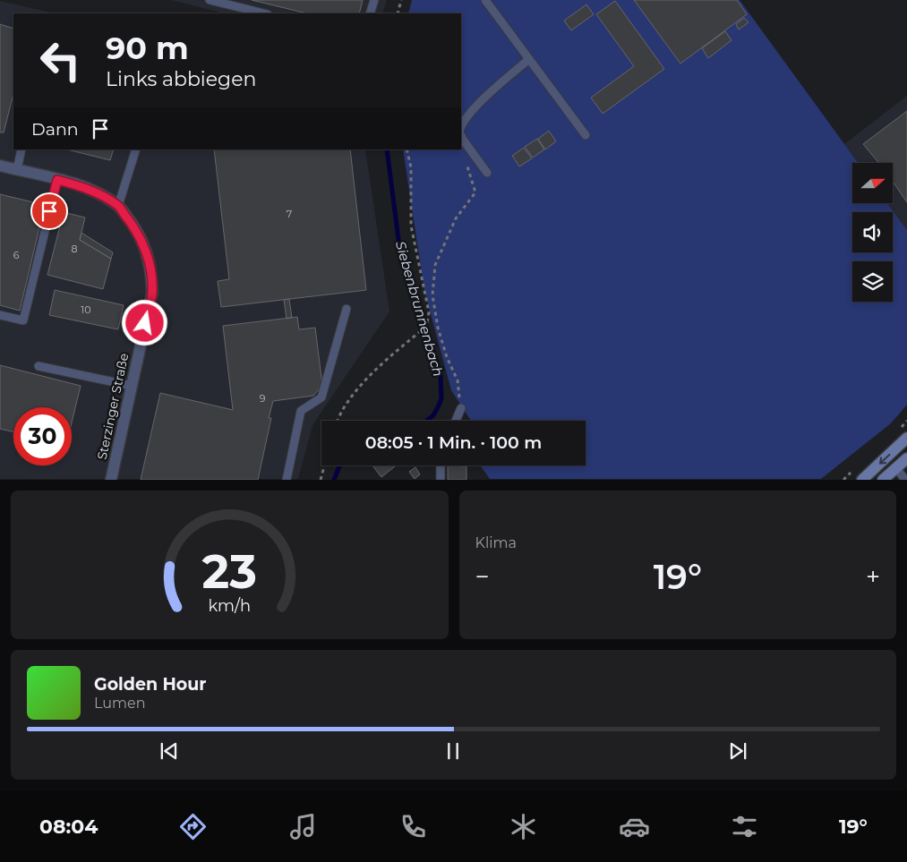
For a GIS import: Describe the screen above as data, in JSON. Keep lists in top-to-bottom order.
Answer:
{
  "streets": {
    "street": ["Sterzinger Straße"]
  },
  "water": ["Siebenbrunnenbach"],
  "house_numbers": [
    "7",
    "8",
    "6",
    "10",
    "9"
  ],
  "north": "right",
  "page": {
    "turn": ["90 m", "Links abbiegen"],
    "then": "Dann",
    "limit": "30",
    "trip": "08:05 · 1 Min. · 100 m",
    "tile": "Klima",
    "heat": ["−", "19°", "+"],
    "song": ["Golden Hour", "Lumen"],
    "tabs": ["08:04", "19°"],
    "gauge": ["23", "km/h"]
  }
}
